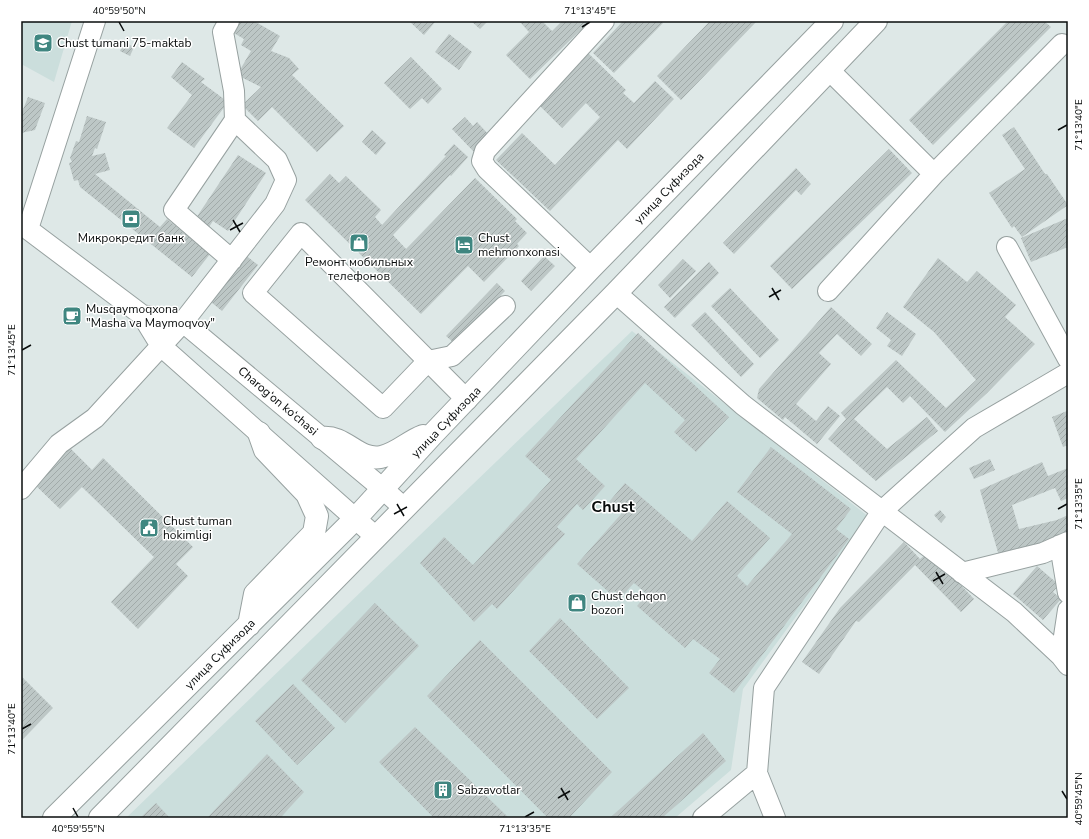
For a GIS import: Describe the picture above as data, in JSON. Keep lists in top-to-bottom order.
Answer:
{
  "streets": {
    "main road": ["улица Суфизода"],
    "street": ["Charog‘on ko‘chasi"]
  },
  "crossings": [
    ["улица Суфизода", "Charog‘on ko‘chasi"]
  ],
  "districts": ["Chust"],
  "places": {
    "school or university": ["Chust tumani 75-maktab"],
    "bank": ["Микрокредит банк"],
    "shop": ["Ремонт мобильных телефонов", "Chust dehqon bozori"],
    "hotel": ["Chust mehmonxonasi"],
    "cafe": ["Musqaymoqxona \"Masha va Maymoqvoy\""],
    "public building": ["Chust tuman hokimligi"],
    "building": ["Sabzavotlar"]
  },
  "coordinates": [
    "40°59'50\"N",
    "71°13'45\"E",
    "71°13'40\"E",
    "71°13'35\"E",
    "40°59'45\"N",
    "40°59'55\"N"
  ]
}
